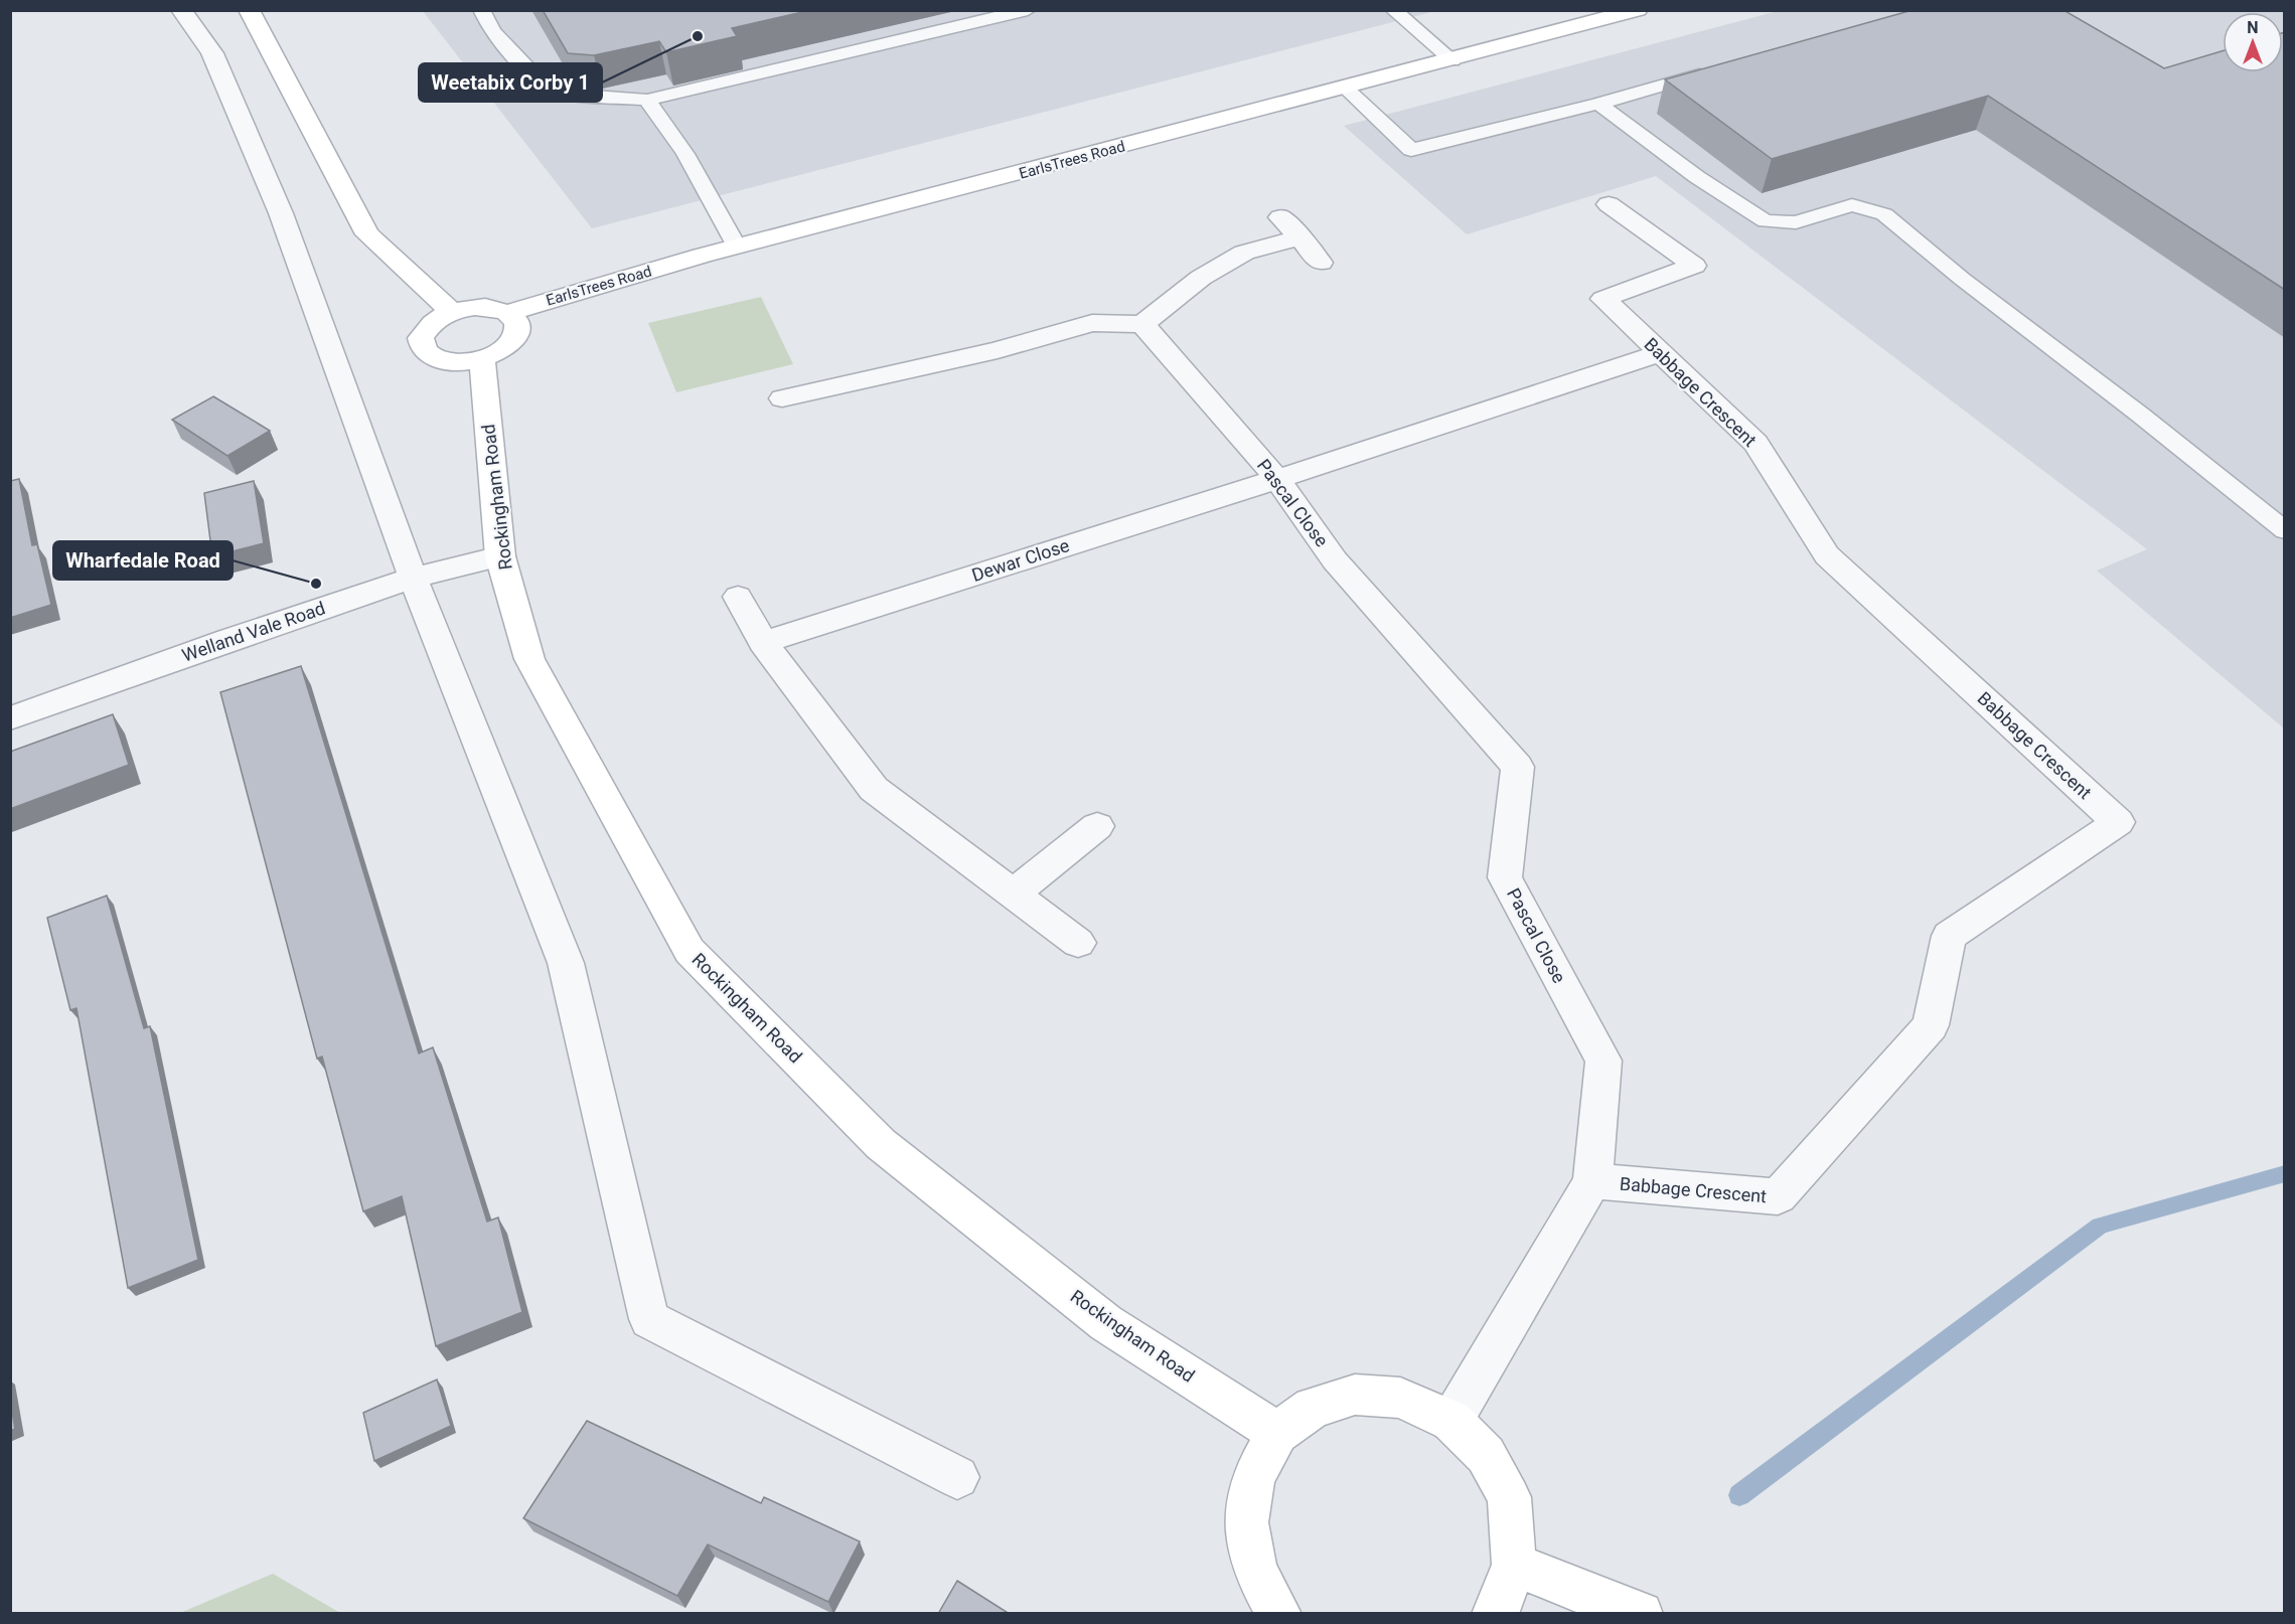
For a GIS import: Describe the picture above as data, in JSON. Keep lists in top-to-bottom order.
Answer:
{
  "streets": {
    "street": [
      "EarlsTrees Road",
      "Babbage Crescent",
      "Rockingham Road",
      "Pascal Close",
      "Dewar Close",
      "Welland Vale Road"
    ]
  },
  "crossings": [
    ["Babbage Crescent", "Pascal Close"],
    ["Babbage Crescent", "Dewar Close"],
    ["Rockingham Road", "Welland Vale Road"],
    ["Pascal Close", "Dewar Close"]
  ],
  "places": ["Weetabix Corby 1", "Wharfedale Road"],
  "north": "top"
}
